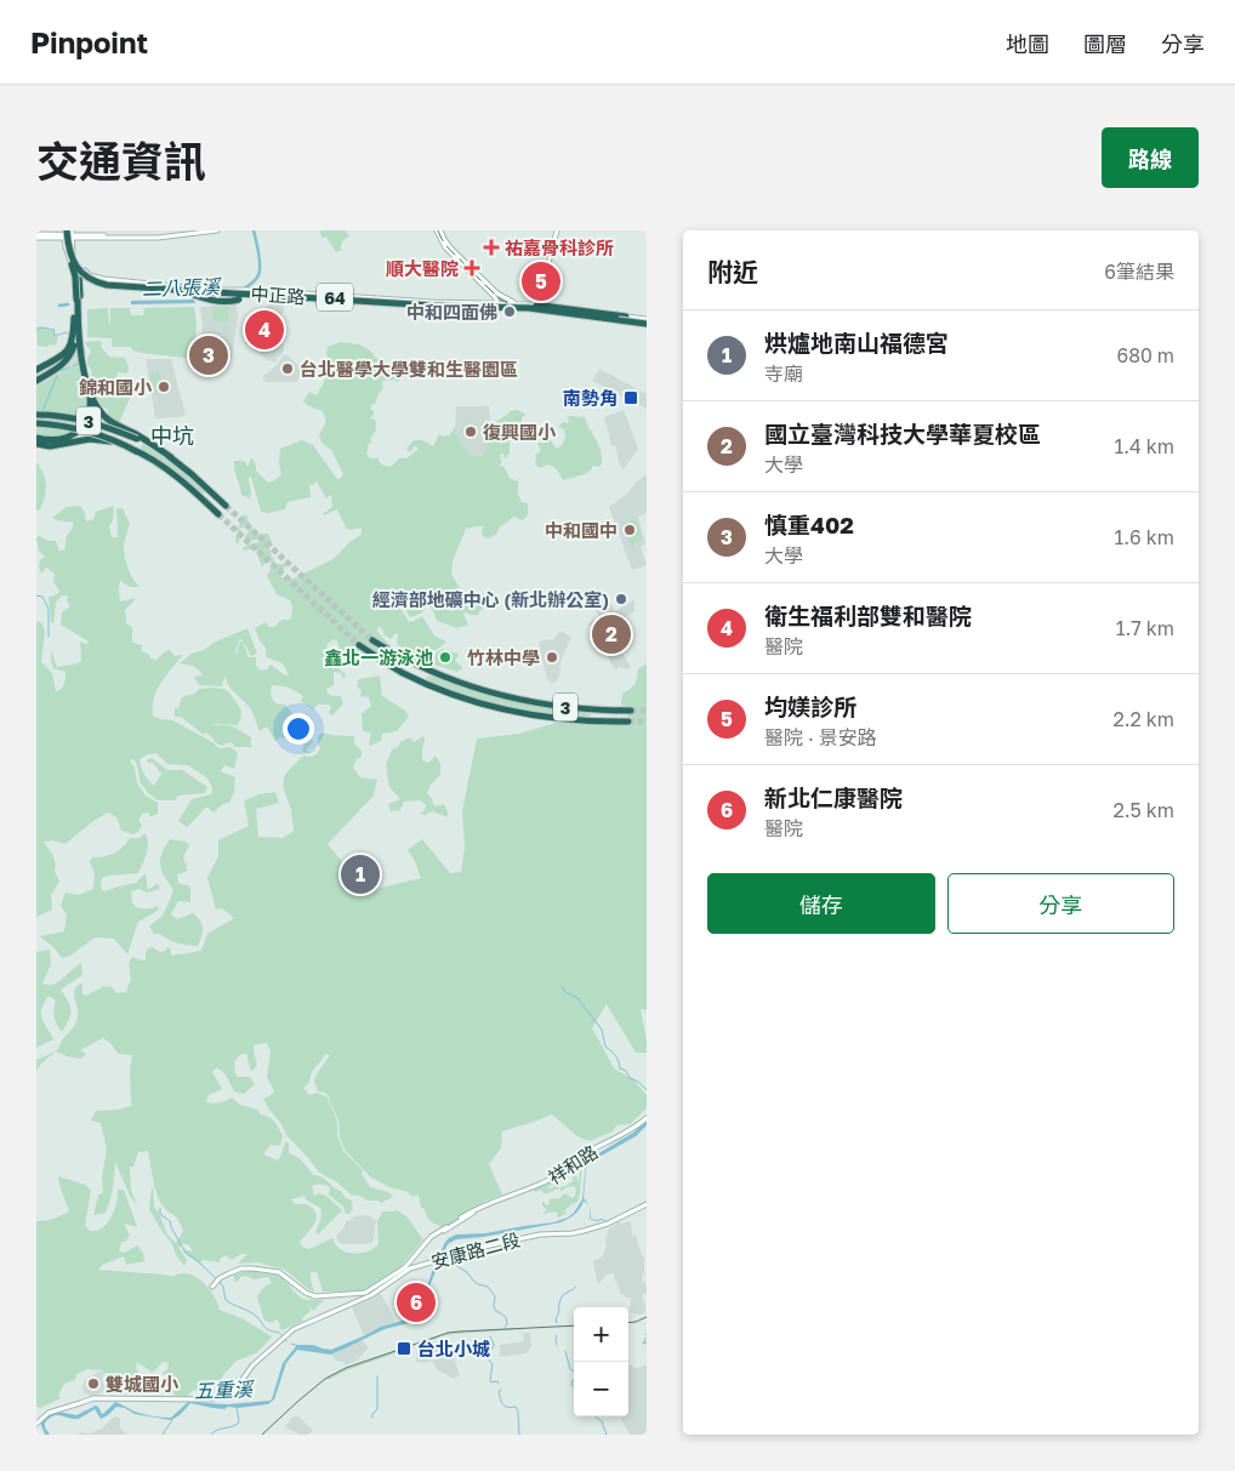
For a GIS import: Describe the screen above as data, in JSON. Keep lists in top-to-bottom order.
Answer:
{
  "streets": {
    "highway": ["64", "3"],
    "main road": ["中正路", "祥和路", "安康路二段"]
  },
  "crossings": [
    ["中正路", "64"]
  ],
  "districts": ["中坑"],
  "water": ["二八張溪", "五重溪"],
  "places": {
    "health": ["祐嘉骨科診所", "順大醫院"],
    "other": [
      "中和四面佛",
      "台北醫學大學雙和生醫園區",
      "錦和國小",
      "復興國小",
      "中和國中",
      "經濟部地礦中心 (新北辦公室)",
      "鑫北一游泳池",
      "竹林中學",
      "雙城國小"
    ],
    "transit": ["南勢角", "台北小城"]
  },
  "page": {
    "header": "Pinpoint",
    "nav": ["地圖", "圖層", "分享"],
    "title": "交通資訊",
    "buttons": [
      "路線",
      ["儲存", "分享"]
    ],
    "heading": ["附近", "6筆結果"],
    "pins": [
      "5",
      "4",
      "3",
      "2",
      "1",
      "6"
    ],
    "list": [
      {
        "mark": "1",
        "name": "烘爐地南山福德宮",
        "note": "寺廟",
        "value": "680 m"
      },
      {
        "mark": "2",
        "name": "國立臺灣科技大學華夏校區",
        "note": "大學",
        "value": "1.4 km"
      },
      {
        "mark": "3",
        "name": "慎重402",
        "note": "大學",
        "value": "1.6 km"
      },
      {
        "mark": "4",
        "name": "衛生福利部雙和醫院",
        "note": "醫院",
        "value": "1.7 km"
      },
      {
        "mark": "5",
        "name": "均媄診所",
        "note": "醫院 · 景安路",
        "value": "2.2 km"
      },
      {
        "mark": "6",
        "name": "新北仁康醫院",
        "note": "醫院",
        "value": "2.5 km"
      }
    ],
    "map_buttons": ["+", "−"]
  }
}
